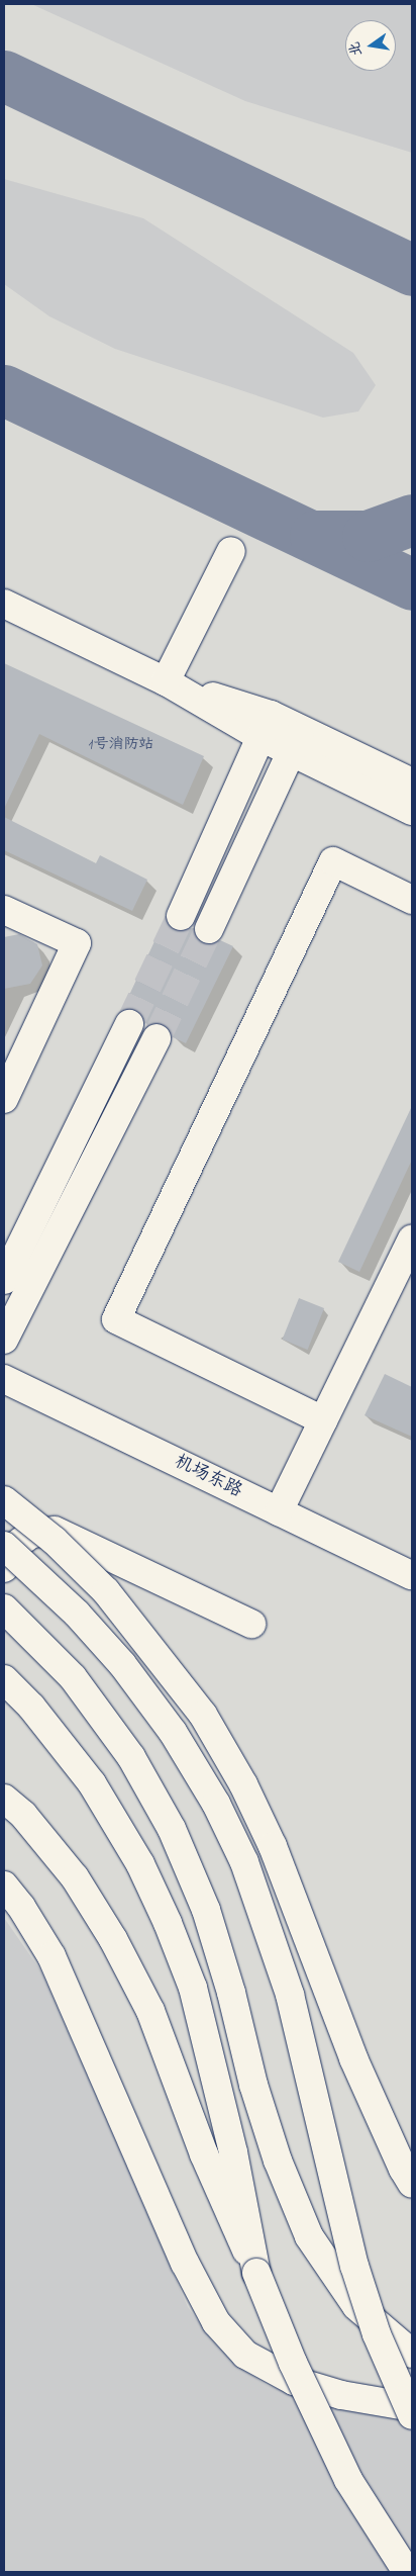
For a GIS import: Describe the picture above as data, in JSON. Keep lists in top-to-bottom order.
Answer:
{
  "streets": {
    "main road": ["机场东路"]
  },
  "house_numbers": ["1号消防站"],
  "north": "left"
}
